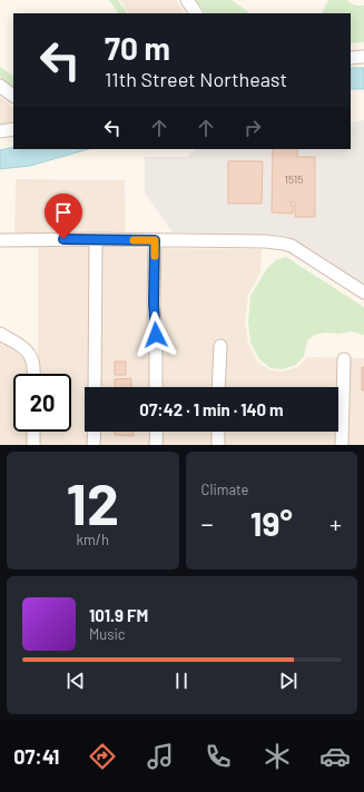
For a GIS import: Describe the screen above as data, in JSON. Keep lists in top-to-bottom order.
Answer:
{
  "house_numbers": ["1515"],
  "page": {
    "turn": ["70 m", "11th Street Northeast"],
    "limit": "20",
    "trip": "07:42 · 1 min · 140 m",
    "tile": [
      ["12", "km/h"],
      "Climate"
    ],
    "heat": ["−", "19°", "+"],
    "song": ["101.9 FM", "Music"],
    "tabs": "07:41"
  }
}
